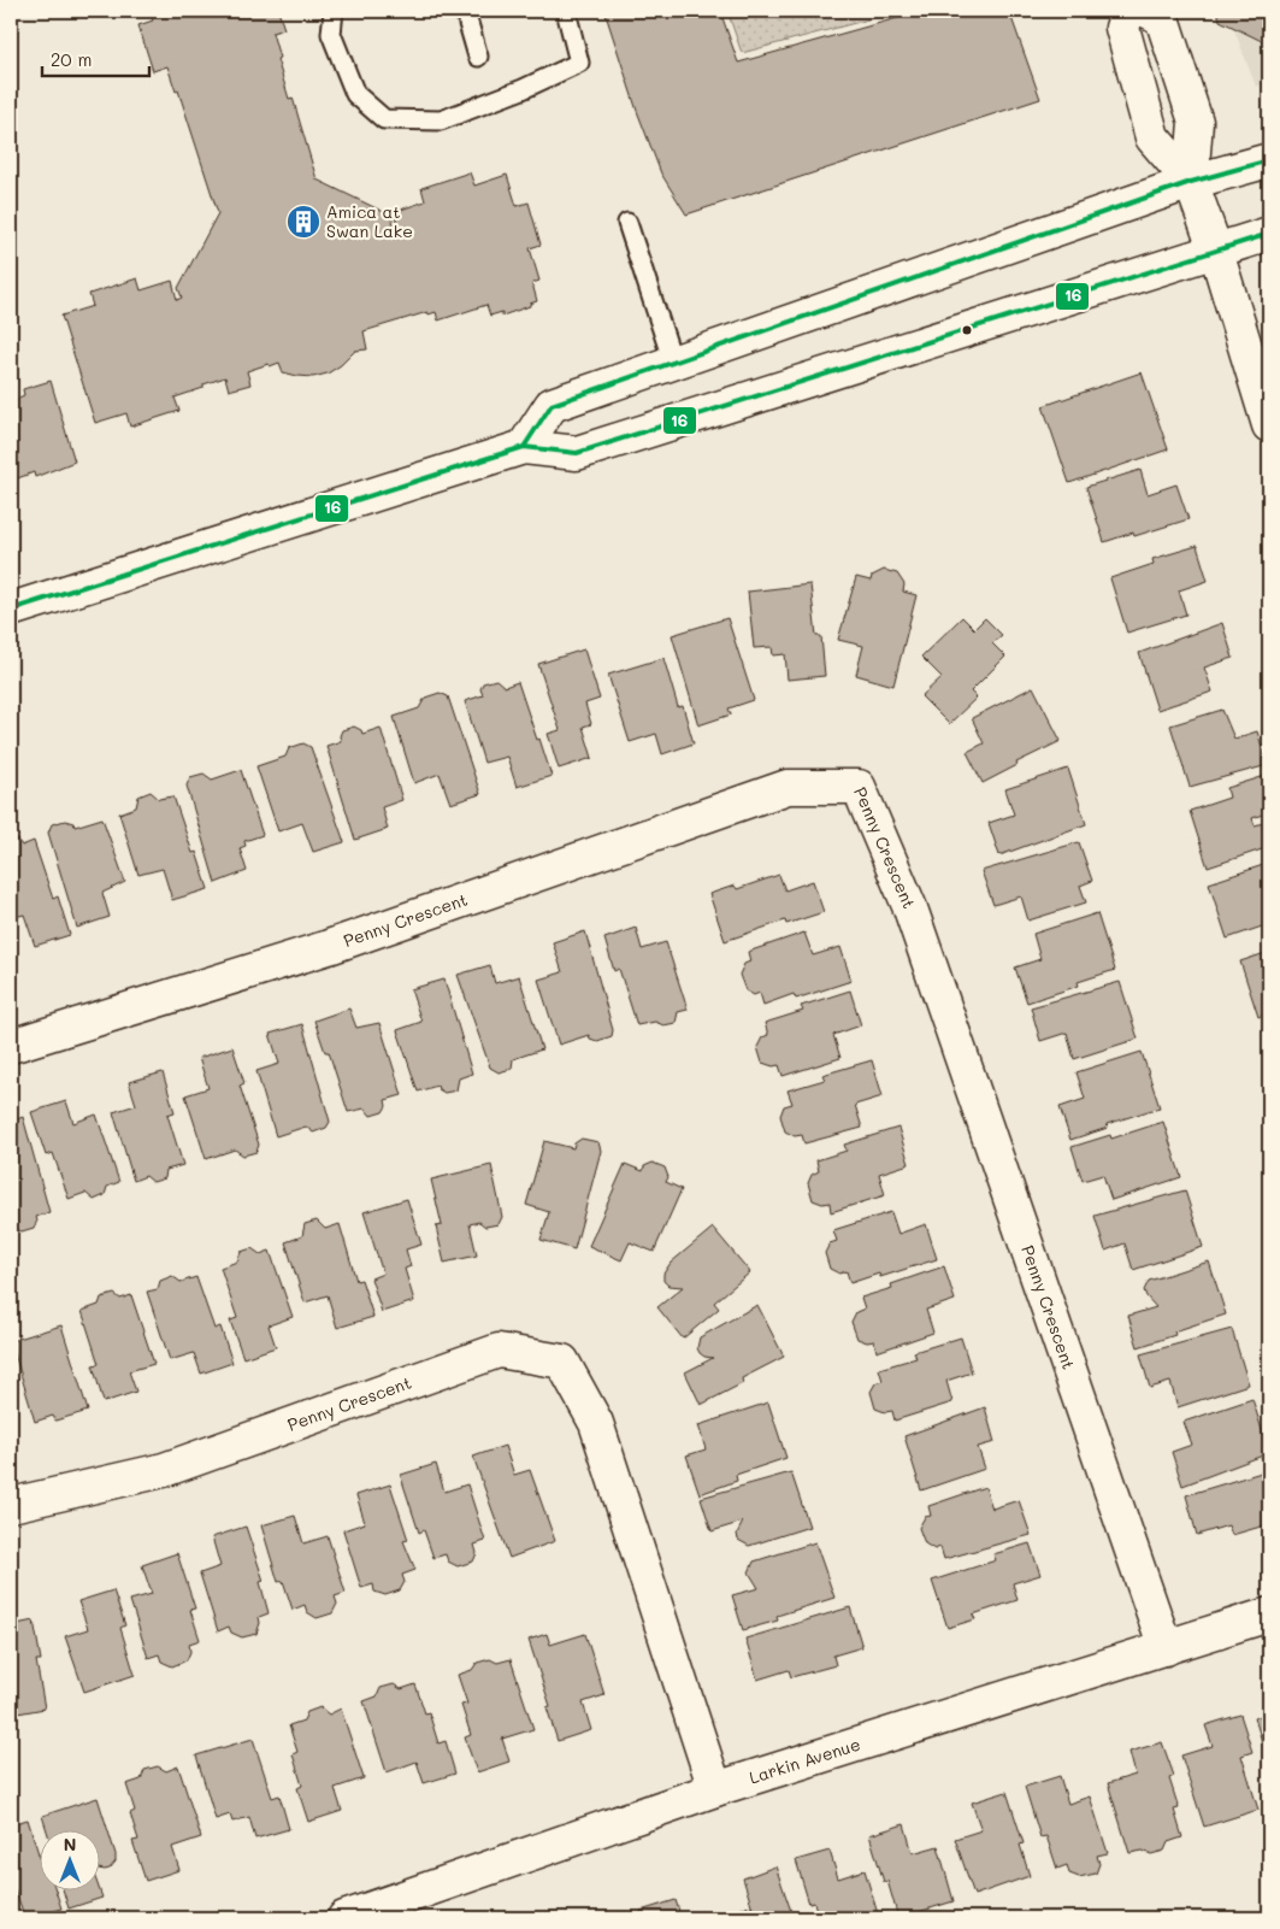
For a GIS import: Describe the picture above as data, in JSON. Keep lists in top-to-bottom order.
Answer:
{
  "streets": {
    "street": ["Penny Crescent", "Larkin Avenue"]
  },
  "crossings": [
    ["Penny Crescent", "Larkin Avenue"]
  ],
  "places": {
    "building": ["Amica at Swan Lake"]
  },
  "lines": ["transit line 16"],
  "scale_bar": "20 m",
  "north": "top"
}
